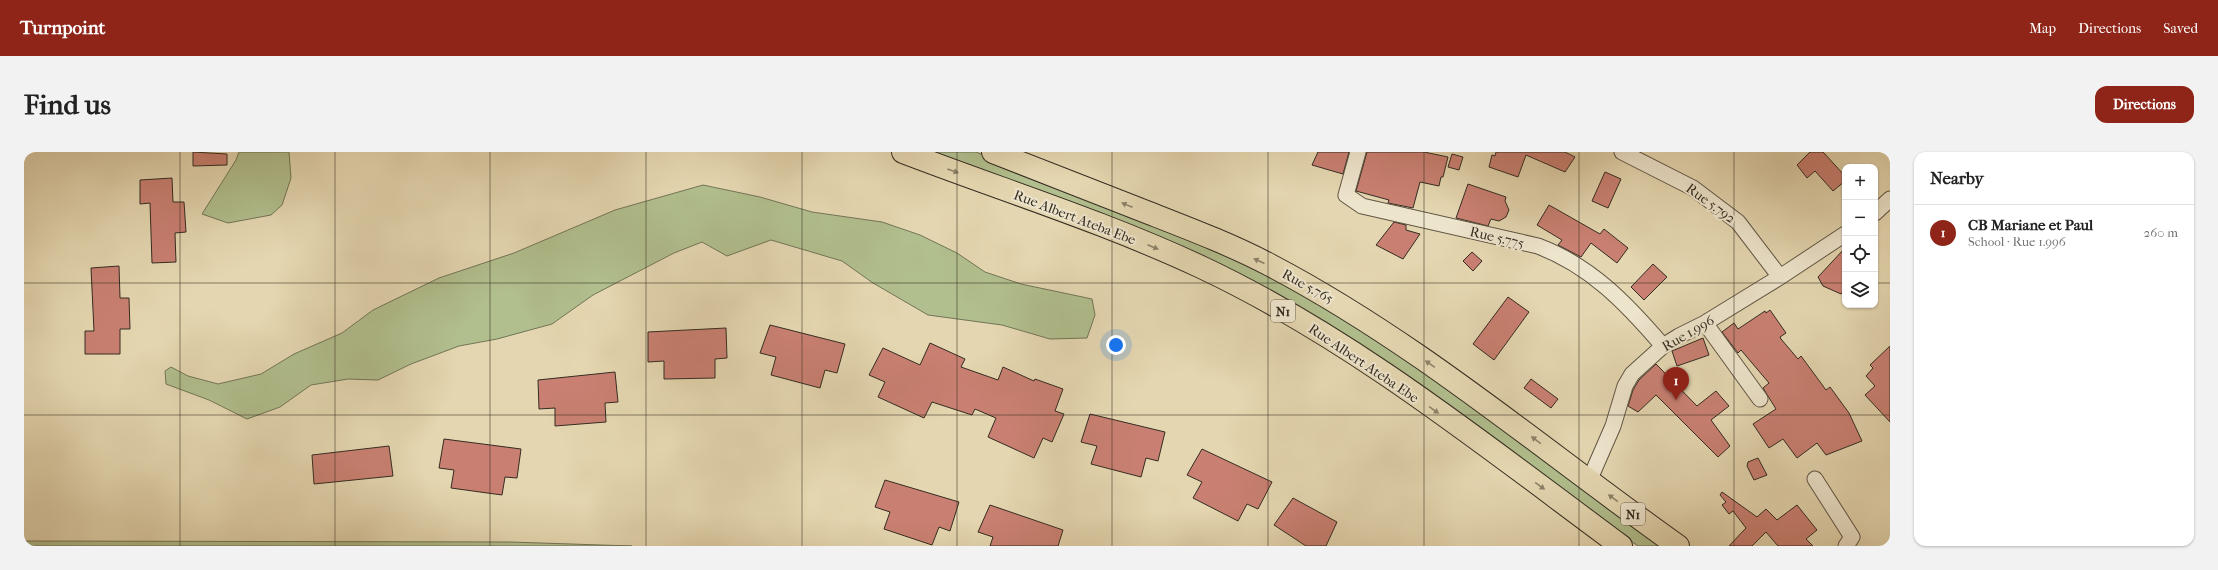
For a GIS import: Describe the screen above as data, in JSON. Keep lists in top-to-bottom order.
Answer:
{
  "streets": {
    "highway": ["Rue Albert Ateba Ebe", "Rue 5.765", "N1"],
    "street": ["Rue 5.792", "Rue 5.775", "Rue 1.996"]
  },
  "crossings": [
    ["Rue 5.792", "Rue 1.996"],
    ["Rue 5.775", "Rue 1.996"],
    ["Rue 5.765", "N1"],
    ["Rue 5.765", "Rue 1.996"],
    ["N1", "Rue 1.996"]
  ],
  "one_way": ["Rue Albert Ateba Ebe", "Rue 5.765"],
  "page": {
    "header": "Turnpoint",
    "nav": ["Map", "Directions", "Saved"],
    "buttons": "Directions",
    "title": "Find us",
    "heading": "Nearby",
    "map_buttons": ["+", "−"],
    "list": [
      {
        "mark": "1",
        "name": "CB Mariane et Paul",
        "note": "School · Rue 1.996",
        "value": "260 m"
      }
    ],
    "pins": "1"
  }
}
